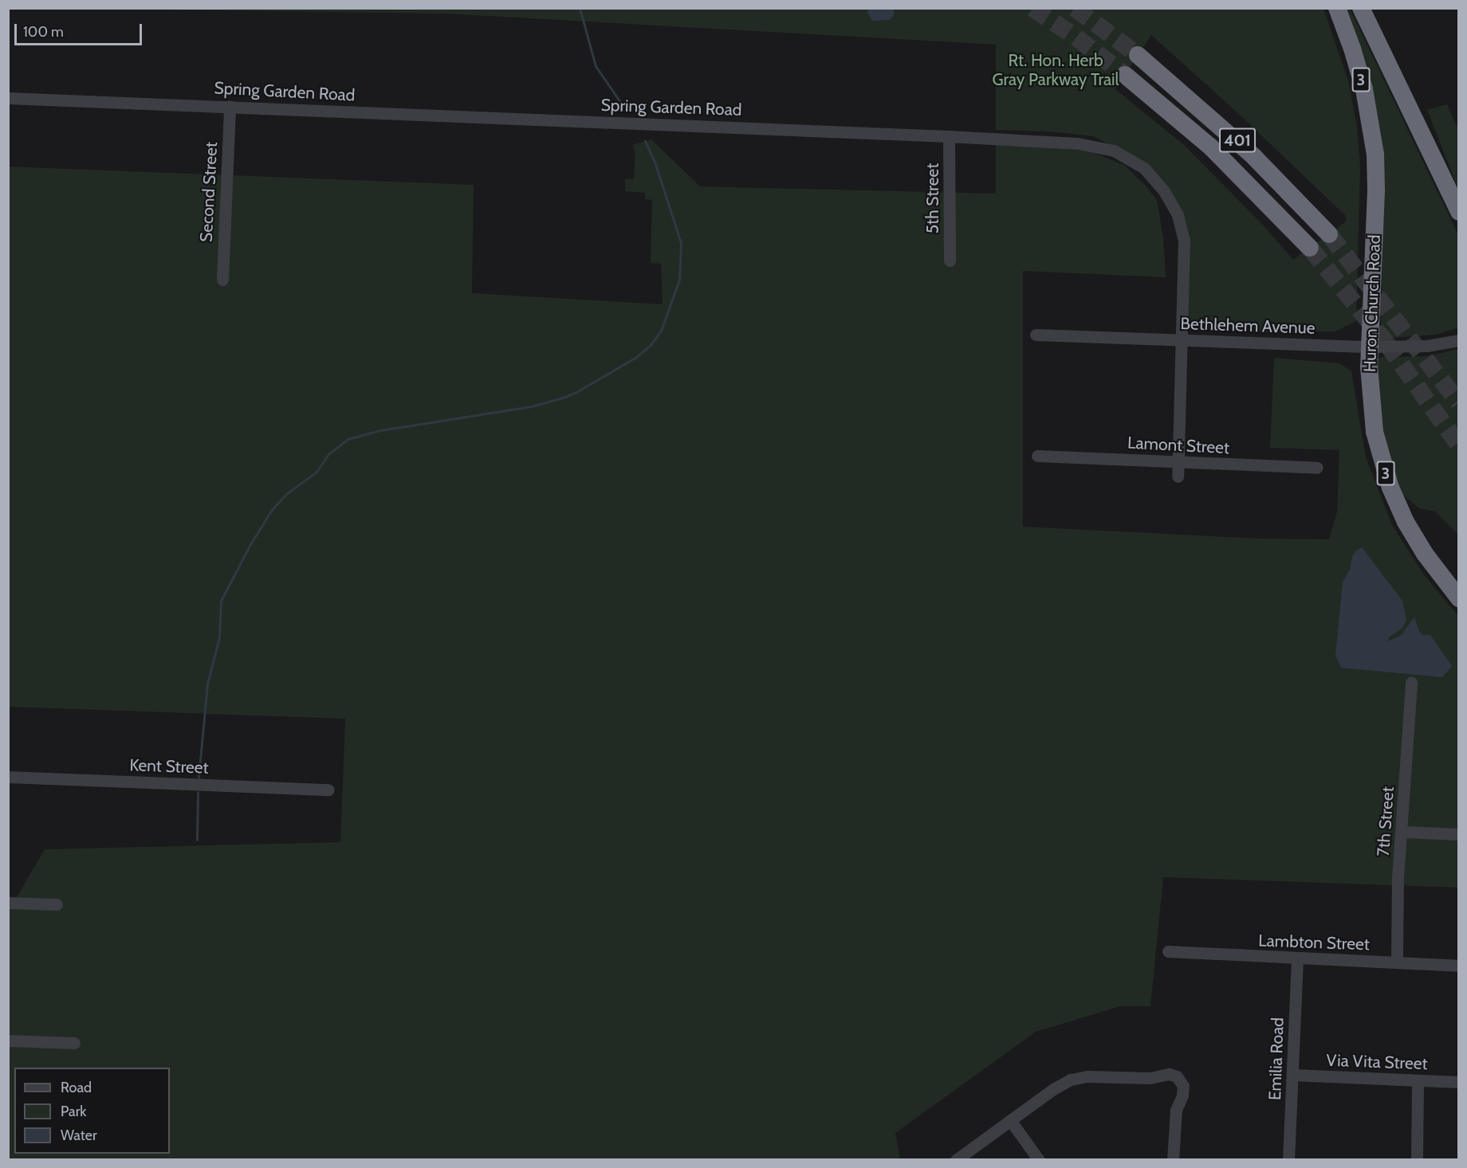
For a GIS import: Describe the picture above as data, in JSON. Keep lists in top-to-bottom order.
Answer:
{
  "streets": {
    "highway": ["3", "401", "Huron Church Road"],
    "street": [
      "Spring Garden Road",
      "Second Street",
      "5th Street",
      "Bethlehem Avenue",
      "Lamont Street",
      "Kent Street",
      "7th Street",
      "Lambton Street",
      "Emilia Road",
      "Via Vita Street"
    ]
  },
  "crossings": [
    ["Spring Garden Road", "Second Street"],
    ["Spring Garden Road", "5th Street"],
    ["Spring Garden Road", "Bethlehem Avenue"],
    ["Spring Garden Road", "Lamont Street"],
    ["Huron Church Road", "Bethlehem Avenue"],
    ["7th Street", "Lambton Street"],
    ["Lambton Street", "Emilia Road"],
    ["Emilia Road", "Via Vita Street"]
  ],
  "parks": ["Rt. Hon. Herb Gray Parkway Trail"],
  "legend": ["Road", "Park", "Water"],
  "scale_bar": "100 m"
}
